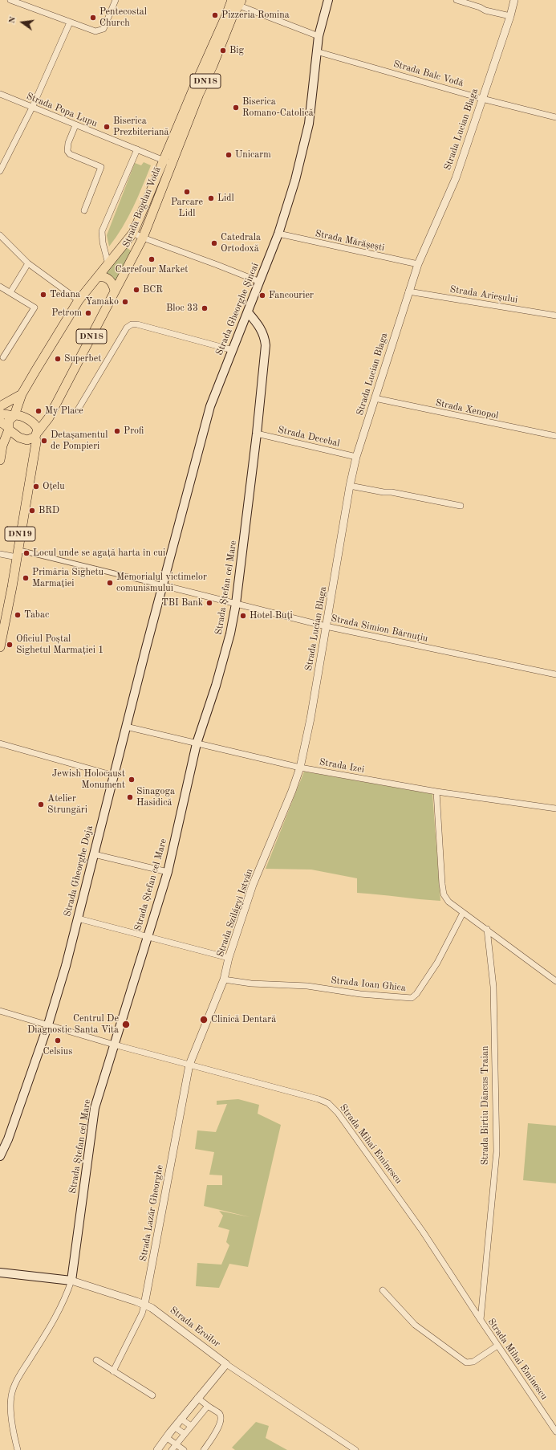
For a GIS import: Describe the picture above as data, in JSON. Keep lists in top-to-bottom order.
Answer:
{
  "streets": {
    "main road": [
      "DN18",
      "Strada Bogdan Vodă",
      "Strada Gheorghe Șincai",
      "DN19",
      "Strada Ștefan cel Mare",
      "Strada Gheorghe Doja",
      "Strada Eroilor"
    ],
    "street": [
      "Strada Balc Vodă",
      "Strada Popa Lupu",
      "Strada Lucian Blaga",
      "Strada Mărășești",
      "Strada Arieșului",
      "Strada Xenopol",
      "Strada Decebal",
      "Strada Simion Bărnuțiu",
      "Strada Izei",
      "Strada Szilágyi István",
      "Strada Ioan Ghica",
      "Strada Birtiu Dăncus Traian",
      "Strada Mihai Eminescu",
      "Strada Lazăr Gheorghe"
    ]
  },
  "crossings": [
    ["Strada Balc Vodă", "Strada Lucian Blaga"],
    ["Strada Balc Vodă", "Strada Gheorghe Șincai"],
    ["DN18", "Strada Bogdan Vodă"],
    ["DN18", "DN19"],
    ["Strada Popa Lupu", "Strada Bogdan Vodă"],
    ["Strada Lucian Blaga", "Strada Mărășești"],
    ["Strada Lucian Blaga", "Strada Arieșului"],
    ["Strada Lucian Blaga", "Strada Xenopol"],
    ["Strada Lucian Blaga", "Strada Decebal"],
    ["Strada Lucian Blaga", "Strada Simion Bărnuțiu"],
    ["Strada Lucian Blaga", "Strada Izei"],
    ["Strada Lucian Blaga", "Strada Szilágyi István"],
    ["Strada Bogdan Vodă", "DN19"],
    ["Strada Mărășești", "Strada Gheorghe Șincai"],
    ["Strada Gheorghe Șincai", "Strada Ștefan cel Mare"],
    ["Strada Gheorghe Șincai", "Strada Simion Bărnuțiu"],
    ["Strada Gheorghe Șincai", "Strada Gheorghe Doja"],
    ["Strada Decebal", "Strada Ștefan cel Mare"],
    ["Strada Ștefan cel Mare", "Strada Simion Bărnuțiu"],
    ["Strada Ștefan cel Mare", "Strada Izei"],
    ["Strada Ștefan cel Mare", "Strada Mihai Eminescu"],
    ["Strada Ștefan cel Mare", "Strada Eroilor"],
    ["Strada Simion Bărnuțiu", "Strada Gheorghe Doja"],
    ["Strada Izei", "Strada Gheorghe Doja"],
    ["Strada Izei", "Strada Szilágyi István"],
    ["Strada Gheorghe Doja", "Strada Mihai Eminescu"],
    ["Strada Szilágyi István", "Strada Ioan Ghica"],
    ["Strada Szilágyi István", "Strada Mihai Eminescu"],
    ["Strada Szilágyi István", "Strada Lazăr Gheorghe"],
    ["Strada Birtiu Dăncus Traian", "Strada Mihai Eminescu"],
    ["Strada Mihai Eminescu", "Strada Lazăr Gheorghe"],
    ["Strada Lazăr Gheorghe", "Strada Eroilor"]
  ],
  "places": [
    "Pizzeria Romina",
    "Pentecostal Church",
    "Big",
    "Biserica Romano-Catolică",
    "Biserica Prezbiteriană",
    "Unicarm",
    "Parcare Lidl",
    "Lidl",
    "Catedrala Ortodoxă",
    "Carrefour Market",
    "BCR",
    "Tedana",
    "Fancourier",
    "Yamako",
    "Bloc 33",
    "Petrom",
    "Superbet",
    "My Place",
    "Profi",
    "Detașamentul de Pompieri",
    "Oțelu",
    "BRD",
    "Locul unde se agață harta în cui",
    "Primăria Sighetu Marmației",
    "Memorialul victimelor comunismului",
    "TBI Bank",
    "Tabac",
    "Hotel Buți",
    "Oficiul Poștal Sighetul Marmației 1",
    "Jewish Holocaust Monument",
    "Sinagoga Hasidică",
    "Atelier Strungări",
    "Clinică Dentară",
    "Centrul De Diagnostic Santa Vita",
    "Celsius"
  ],
  "north": "left"
}
